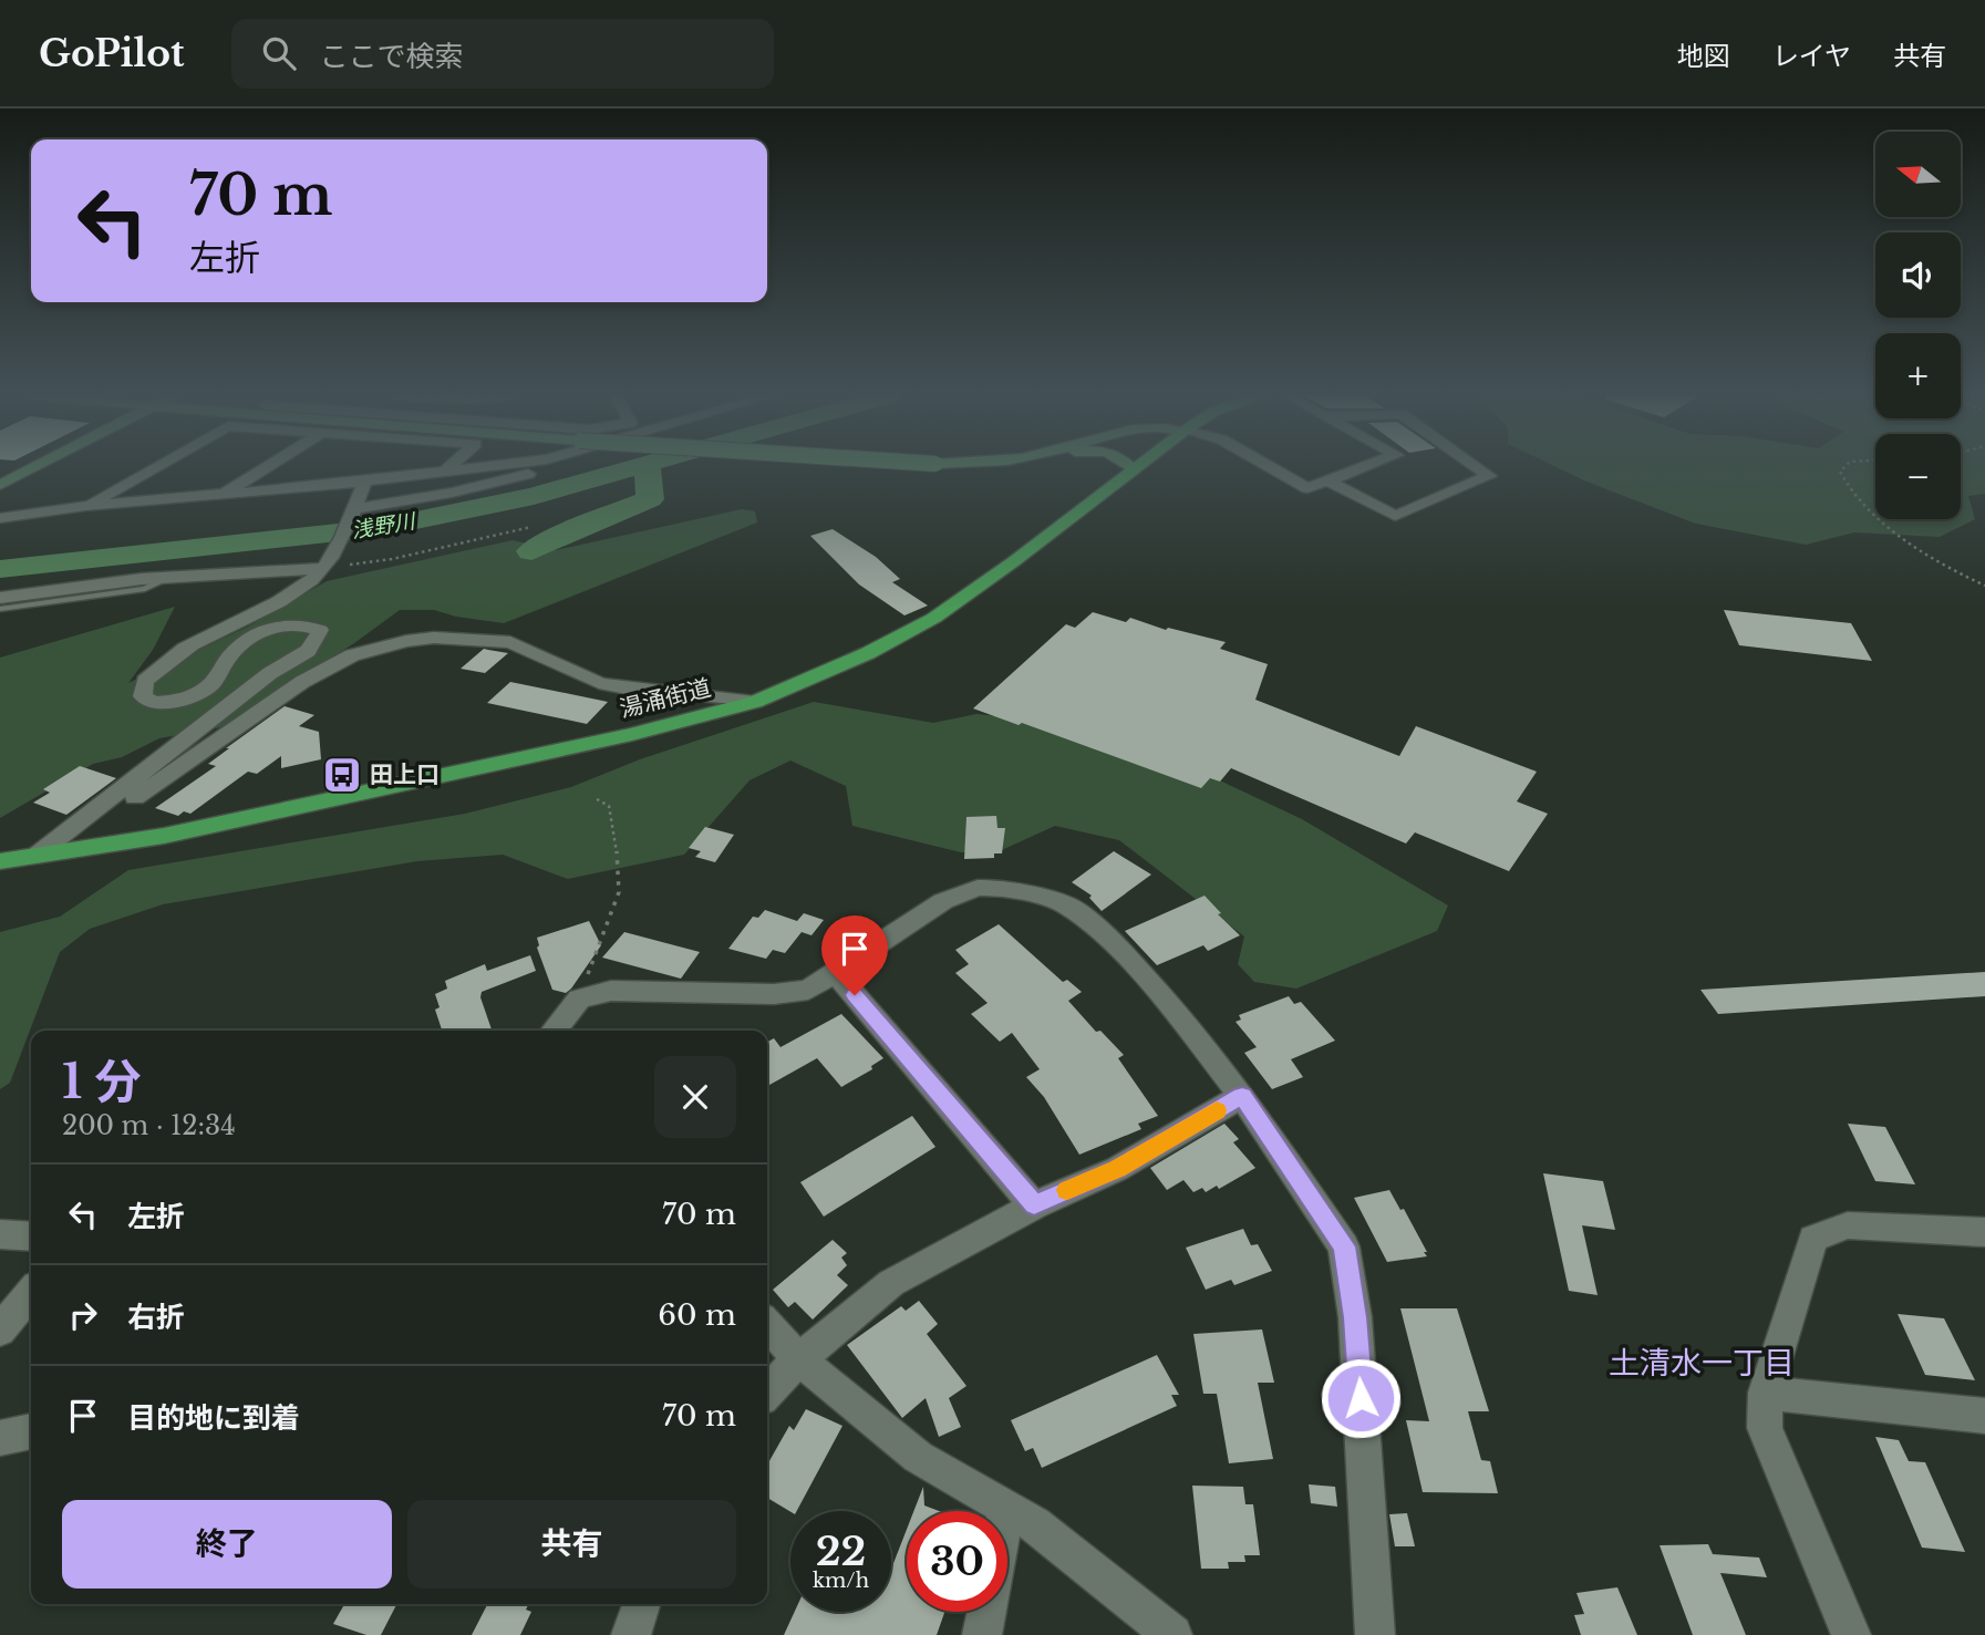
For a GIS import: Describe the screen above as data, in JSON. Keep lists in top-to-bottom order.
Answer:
{
  "streets": {
    "main road": ["湯涌街道"]
  },
  "districts": ["土清水一丁目"],
  "water": ["浅野川"],
  "places": {
    "bus stop": ["田上口"]
  },
  "north": "left",
  "page": {
    "header": "GoPilot",
    "search": "ここで検索",
    "nav": ["地図", "レイヤ", "共有"],
    "map_buttons": ["+", "−"],
    "turn": ["70 m", "左折"],
    "heading": ["1 分", "200 m · 12:34"],
    "list": [
      {
        "name": "左折",
        "value": "70 m"
      },
      {
        "name": "右折",
        "value": "60 m"
      },
      {
        "name": "目的地に到着",
        "value": "70 m"
      }
    ],
    "buttons": ["終了", "共有"],
    "speed": "22 km/h",
    "limit": "30"
  }
}
